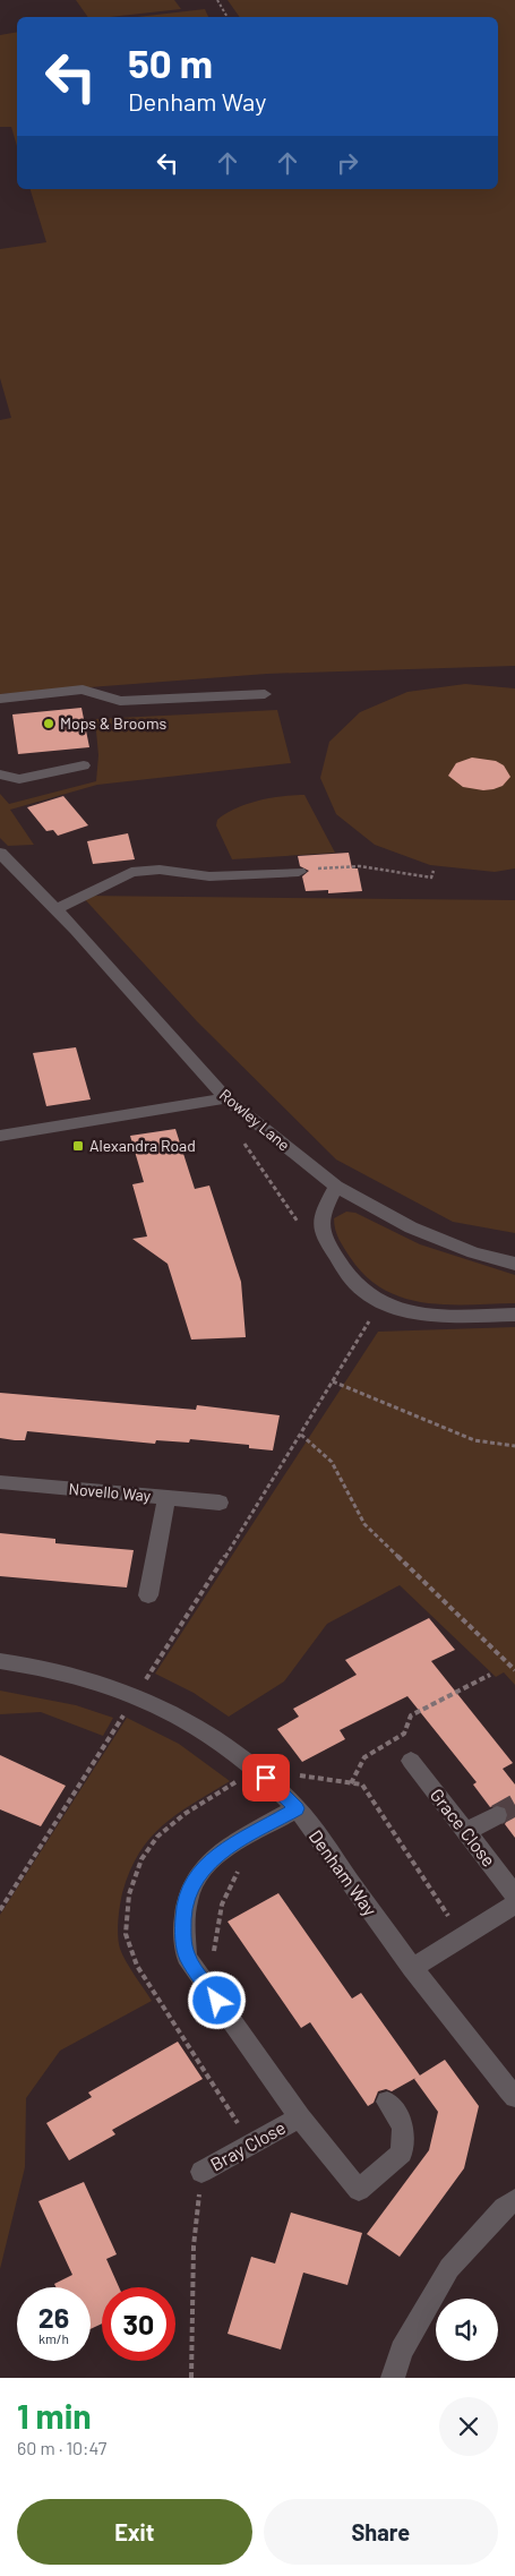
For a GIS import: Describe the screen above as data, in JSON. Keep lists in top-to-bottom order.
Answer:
{
  "streets": {
    "street": [
      "Rowley Lane",
      "Novello Way",
      "Grace Close",
      "Denham Way",
      "Bray Close"
    ]
  },
  "crossings": [
    ["Denham Way", "Bray Close"]
  ],
  "places": {
    "other": ["Mops & Brooms"],
    "transit": ["Alexandra Road"]
  },
  "page": {
    "turn": ["50 m", "Denham Way"],
    "speed": "26 km/h",
    "limit": "30",
    "heading": ["1 min", "60 m · 10:47"],
    "buttons": ["Exit", "Share"]
  }
}
